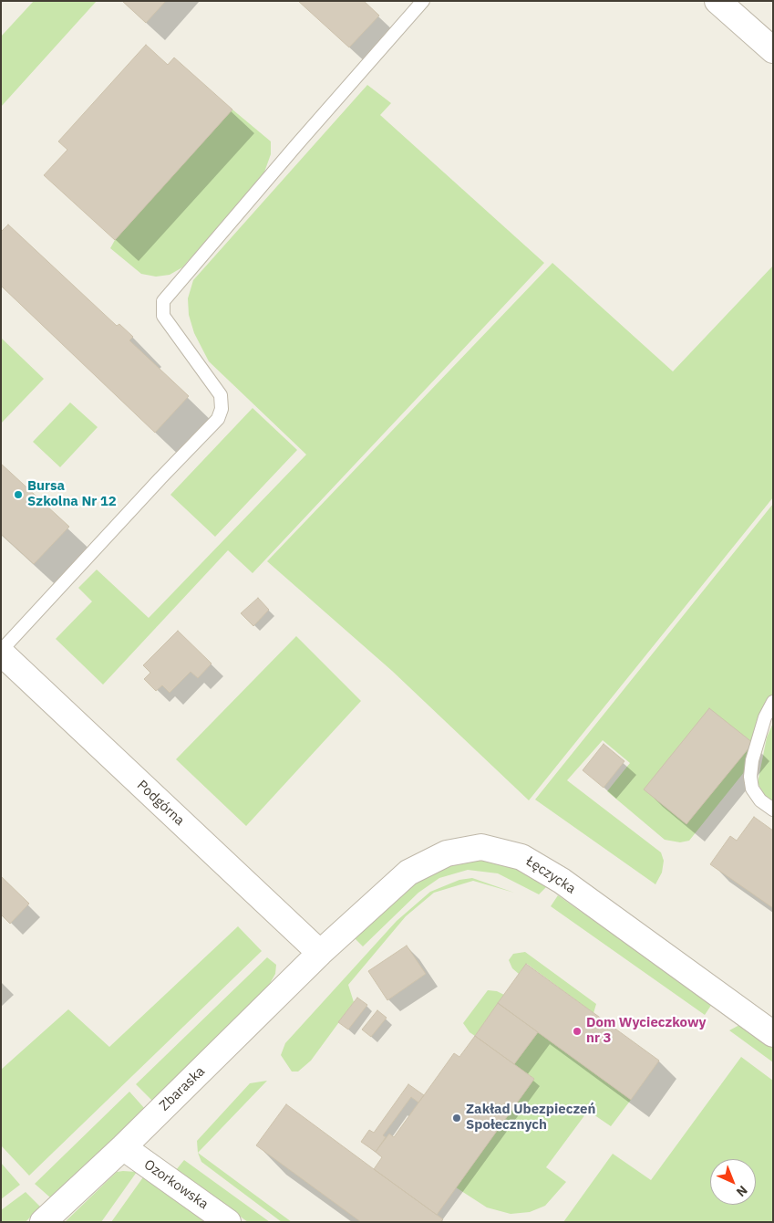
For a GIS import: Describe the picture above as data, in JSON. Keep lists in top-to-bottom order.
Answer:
{
  "streets": {
    "street": [
      "Podgórna",
      "Łęczycka",
      "Zbaraska",
      "Ozorkowska"
    ]
  },
  "crossings": [
    ["Podgórna", "Łęczycka"],
    ["Podgórna", "Zbaraska"],
    ["Łęczycka", "Zbaraska"],
    ["Zbaraska", "Ozorkowska"]
  ],
  "places": ["Bursa Szkolna Nr 12", "Dom Wycieczkowy nr 3", "Zakład Ubezpieczeń Społecznych"],
  "north": "bottom right"
}
